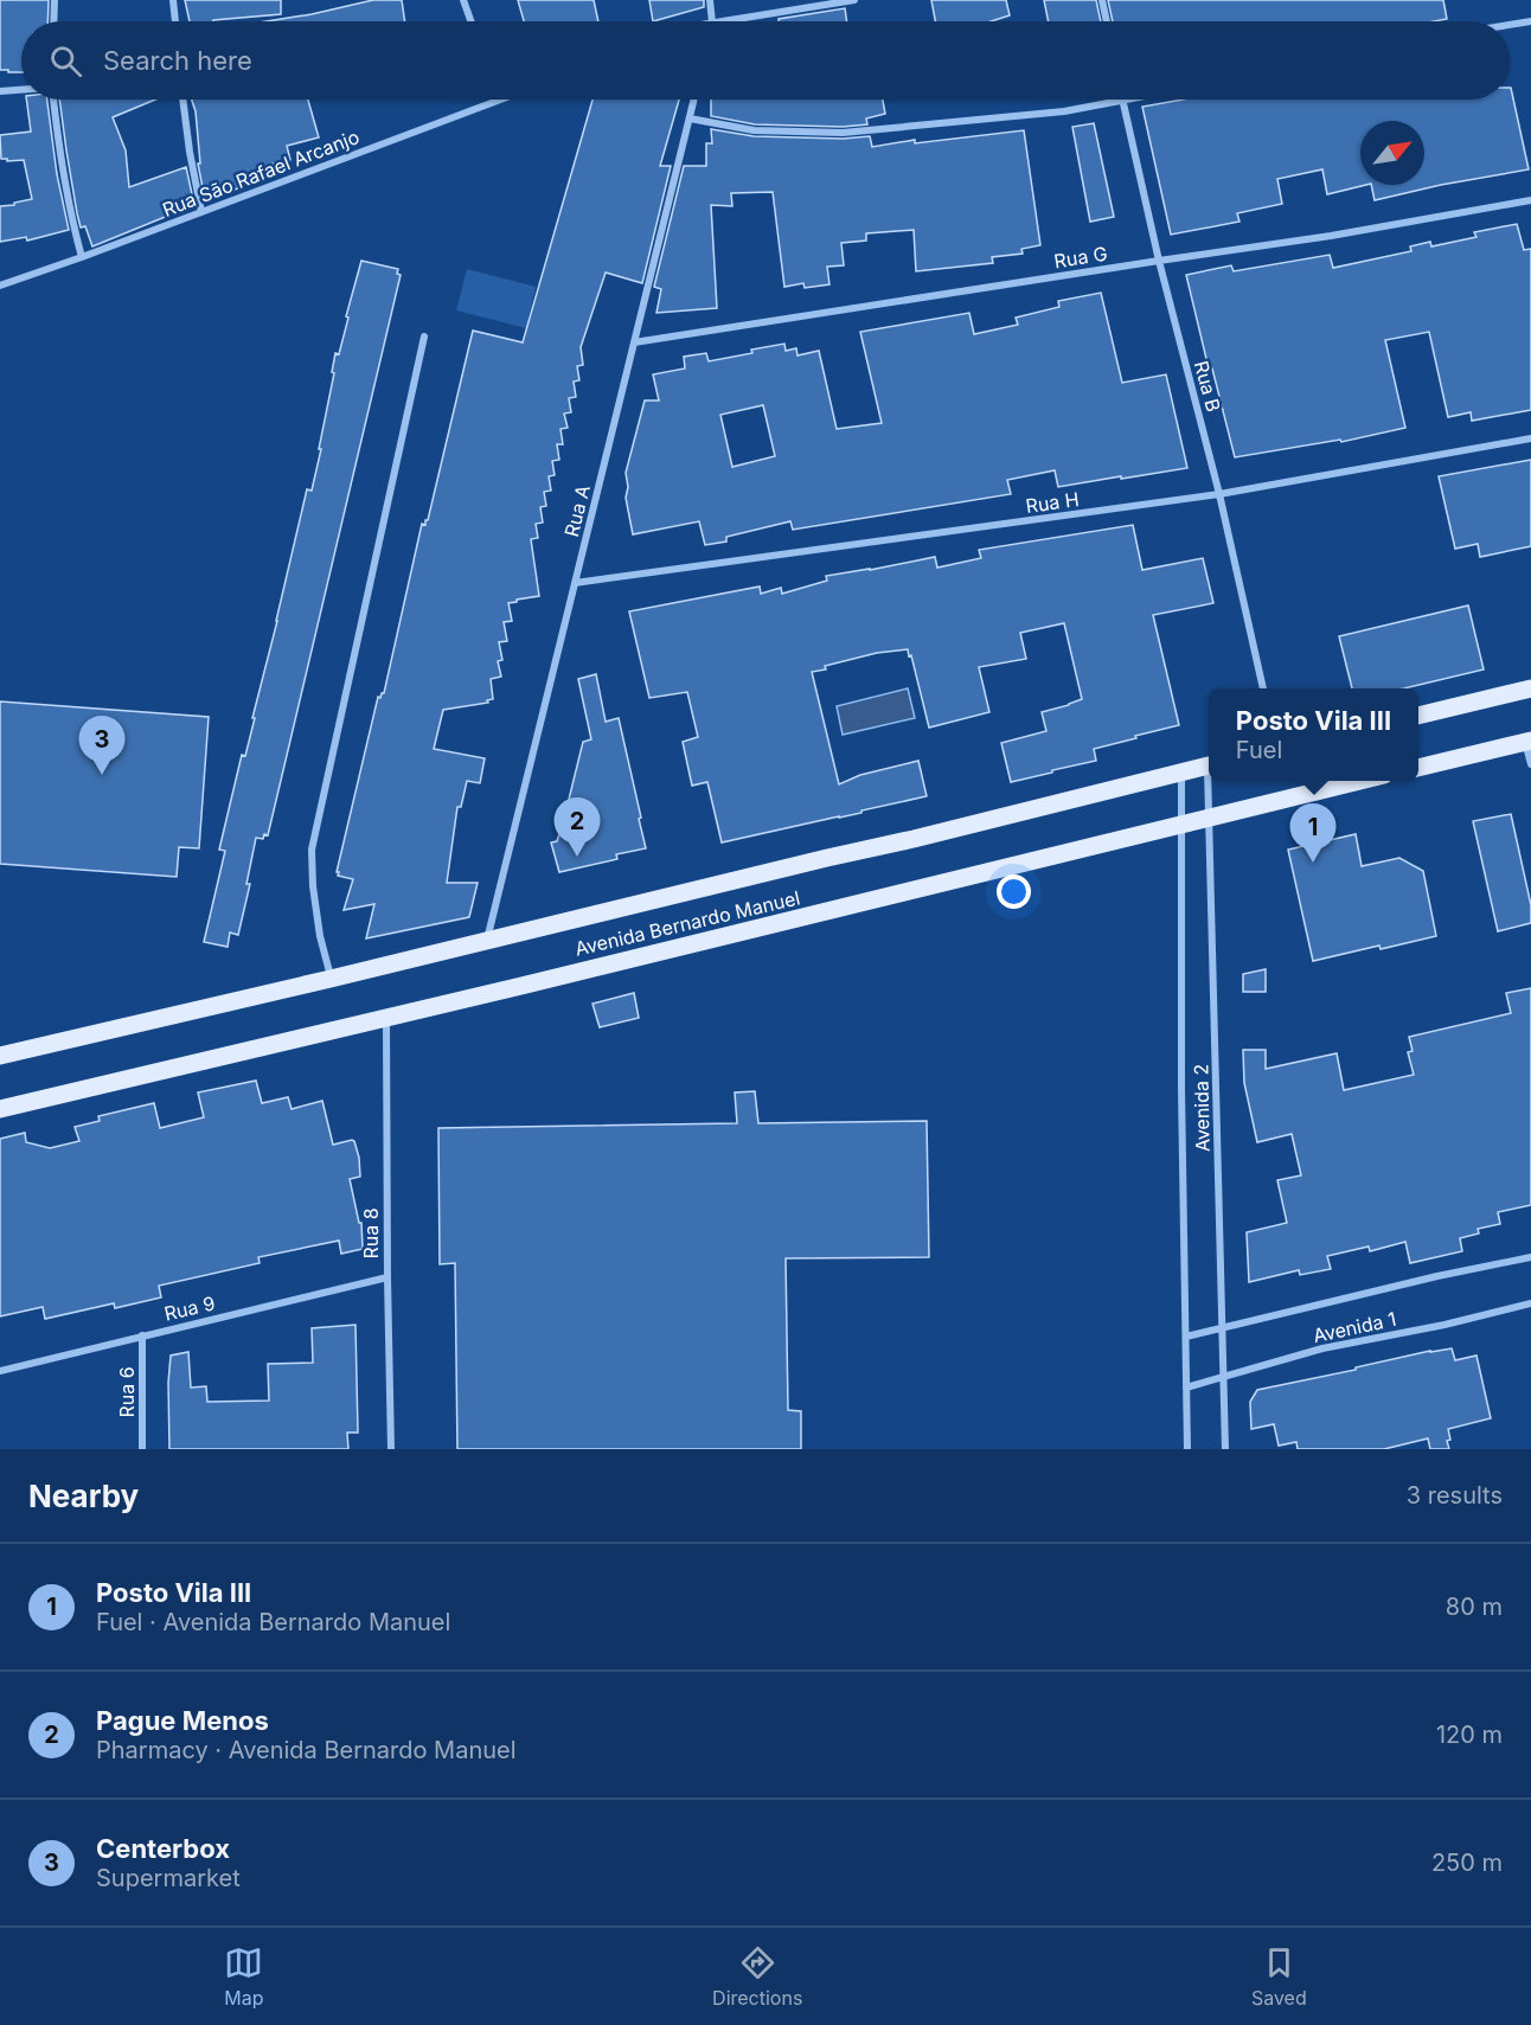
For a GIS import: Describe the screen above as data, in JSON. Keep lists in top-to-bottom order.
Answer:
{
  "streets": {
    "main road": ["Avenida Bernardo Manuel"],
    "street": [
      "Rua São Rafael Arcanjo",
      "Rua G",
      "Rua B",
      "Rua H",
      "Rua A",
      "Avenida 2",
      "Rua 8",
      "Rua 9",
      "Avenida 1",
      "Rua 6"
    ]
  },
  "crossings": [
    ["Rua G", "Rua B"],
    ["Rua G", "Rua A"],
    ["Rua B", "Rua H"],
    ["Rua H", "Rua A"],
    ["Rua A", "Avenida Bernardo Manuel"],
    ["Avenida Bernardo Manuel", "Avenida 2"],
    ["Avenida Bernardo Manuel", "Rua 8"],
    ["Avenida 2", "Avenida 1"],
    ["Rua 8", "Rua 9"],
    ["Rua 9", "Rua 6"]
  ],
  "north": "top right",
  "page": {
    "search": "Search here",
    "popup": ["Posto Vila III", "Fuel"],
    "pins": ["3", "2", "1"],
    "heading": ["Nearby", "3 results"],
    "list": [
      {
        "mark": "1",
        "name": "Posto Vila III",
        "note": "Fuel · Avenida Bernardo Manuel",
        "value": "80 m"
      },
      {
        "mark": "2",
        "name": "Pague Menos",
        "note": "Pharmacy · Avenida Bernardo Manuel",
        "value": "120 m"
      },
      {
        "mark": "3",
        "name": "Centerbox",
        "note": "Supermarket",
        "value": "250 m"
      }
    ],
    "nav": ["Map", "Directions", "Saved"]
  }
}
